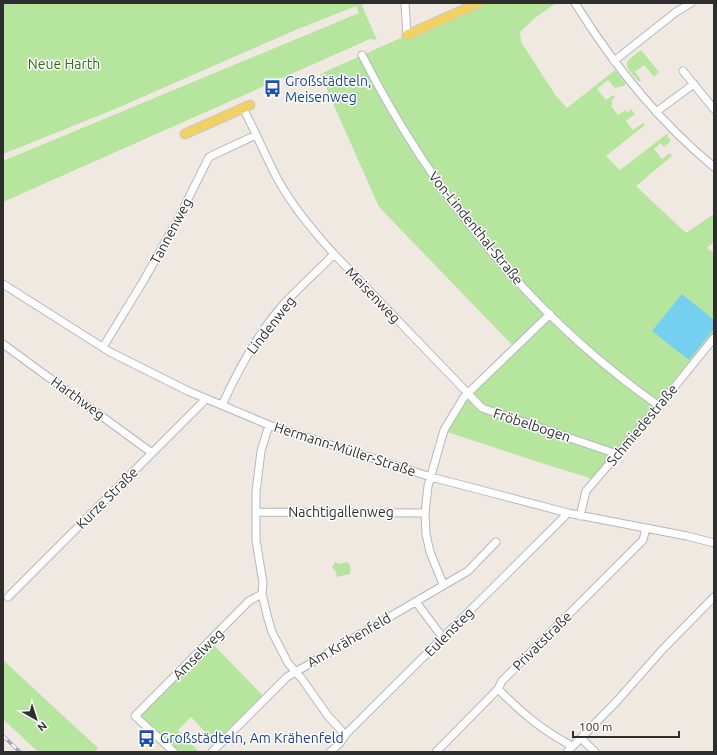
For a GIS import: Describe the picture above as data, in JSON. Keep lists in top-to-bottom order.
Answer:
{
  "streets": {
    "street": [
      "Von-Lindenthal-Straße",
      "Tannenweg",
      "Meisenweg",
      "Lindenweg",
      "Harthweg",
      "Fröbelbogen",
      "Schmiedestraße",
      "Hermann-Müller-Straße",
      "Kurze Straße",
      "Nachtigallenweg",
      "Eulensteg",
      "Am Krähenfeld",
      "Privatstraße",
      "Amselweg"
    ]
  },
  "crossings": [
    ["Von-Lindenthal-Straße", "Schmiedestraße"],
    ["Tannenweg", "Meisenweg"],
    ["Tannenweg", "Hermann-Müller-Straße"],
    ["Meisenweg", "Lindenweg"],
    ["Meisenweg", "Fröbelbogen"],
    ["Lindenweg", "Hermann-Müller-Straße"],
    ["Harthweg", "Kurze Straße"],
    ["Fröbelbogen", "Schmiedestraße"],
    ["Schmiedestraße", "Hermann-Müller-Straße"],
    ["Hermann-Müller-Straße", "Kurze Straße"],
    ["Hermann-Müller-Straße", "Eulensteg"],
    ["Hermann-Müller-Straße", "Privatstraße"]
  ],
  "parks": ["Neue Harth"],
  "places": {
    "bus stop": ["Großstädteln, Meisenweg", "Großstädteln, Am Krähenfeld"]
  },
  "scale_bar": "100 m",
  "north": "bottom right"
}
